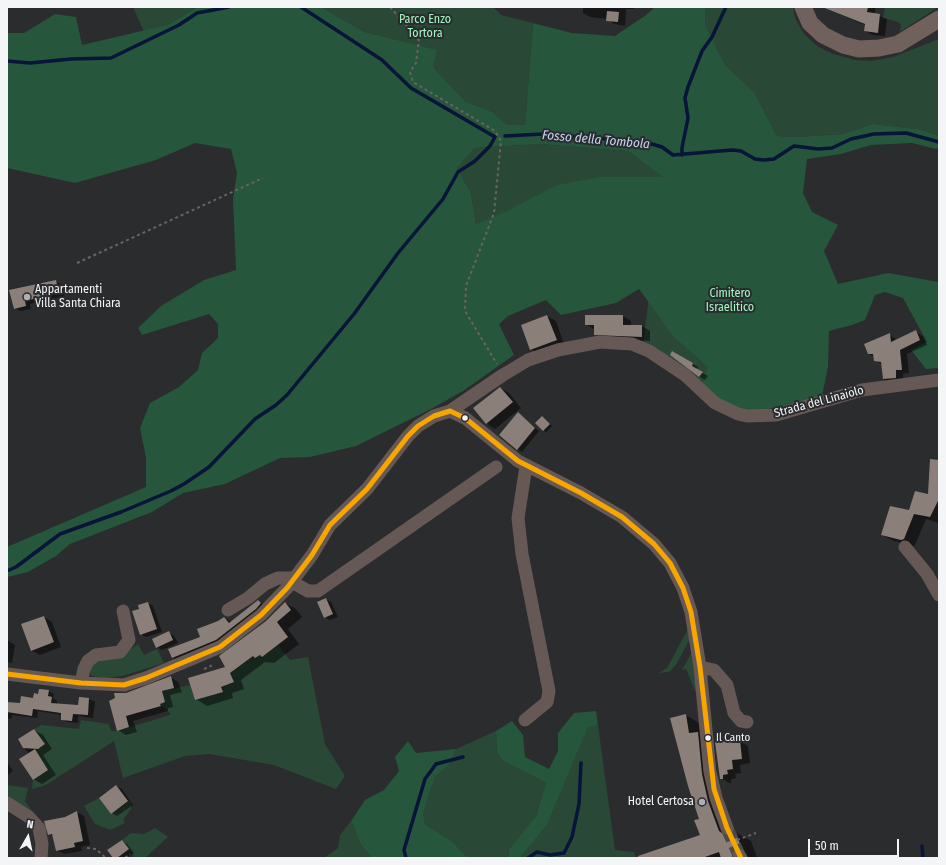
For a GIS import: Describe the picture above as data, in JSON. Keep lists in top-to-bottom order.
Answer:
{
  "streets": {
    "street": ["Strada del Linaiolo"]
  },
  "water": ["Fosso della Tombola"],
  "parks": ["Parco Enzo Tortora", "Cimitero Israelitico"],
  "places": ["Appartamenti Villa Santa Chiara", "Il Canto", "Hotel Certosa"],
  "scale_bar": "50 m",
  "north": "top"
}
